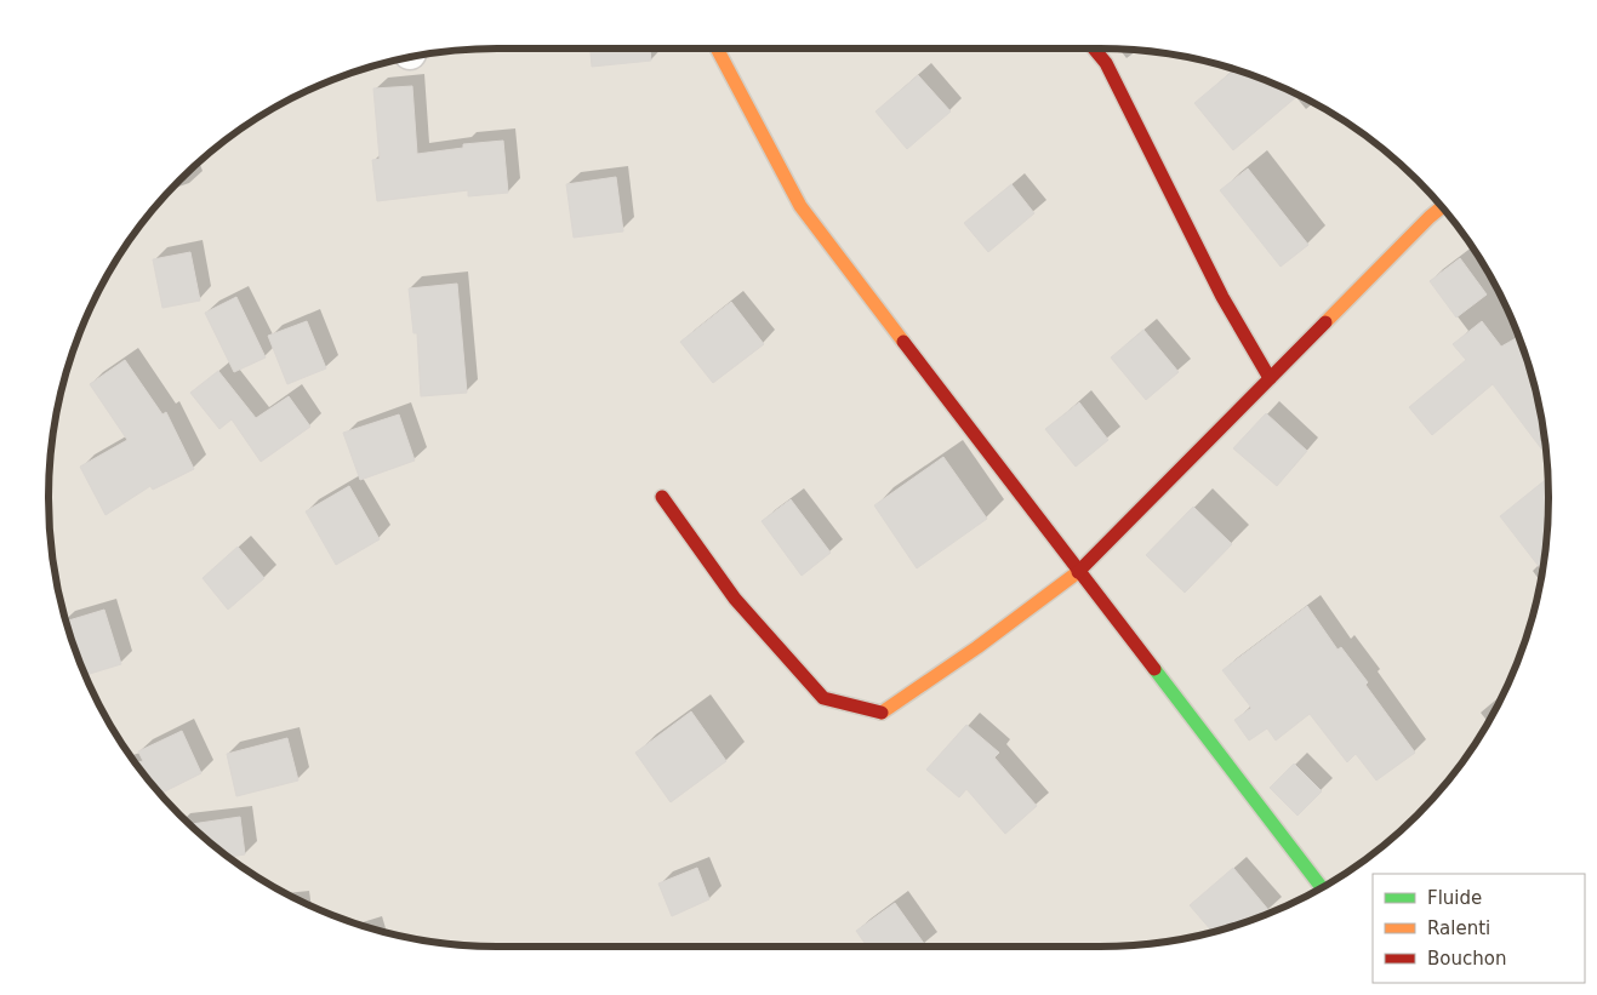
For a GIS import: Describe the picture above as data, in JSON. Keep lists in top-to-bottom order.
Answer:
{
  "legend": ["Fluide", "Ralenti", "Bouchon"]
}
